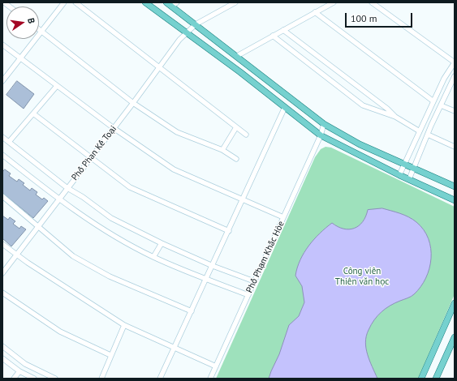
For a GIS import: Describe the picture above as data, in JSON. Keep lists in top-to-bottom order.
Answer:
{
  "streets": {
    "street": ["Phố Phan Kế Toại", "Phố Phạm Khắc Hòe"]
  },
  "parks": ["Công viên Thiên văn học"],
  "scale_bar": "100 m",
  "north": "right"
}
